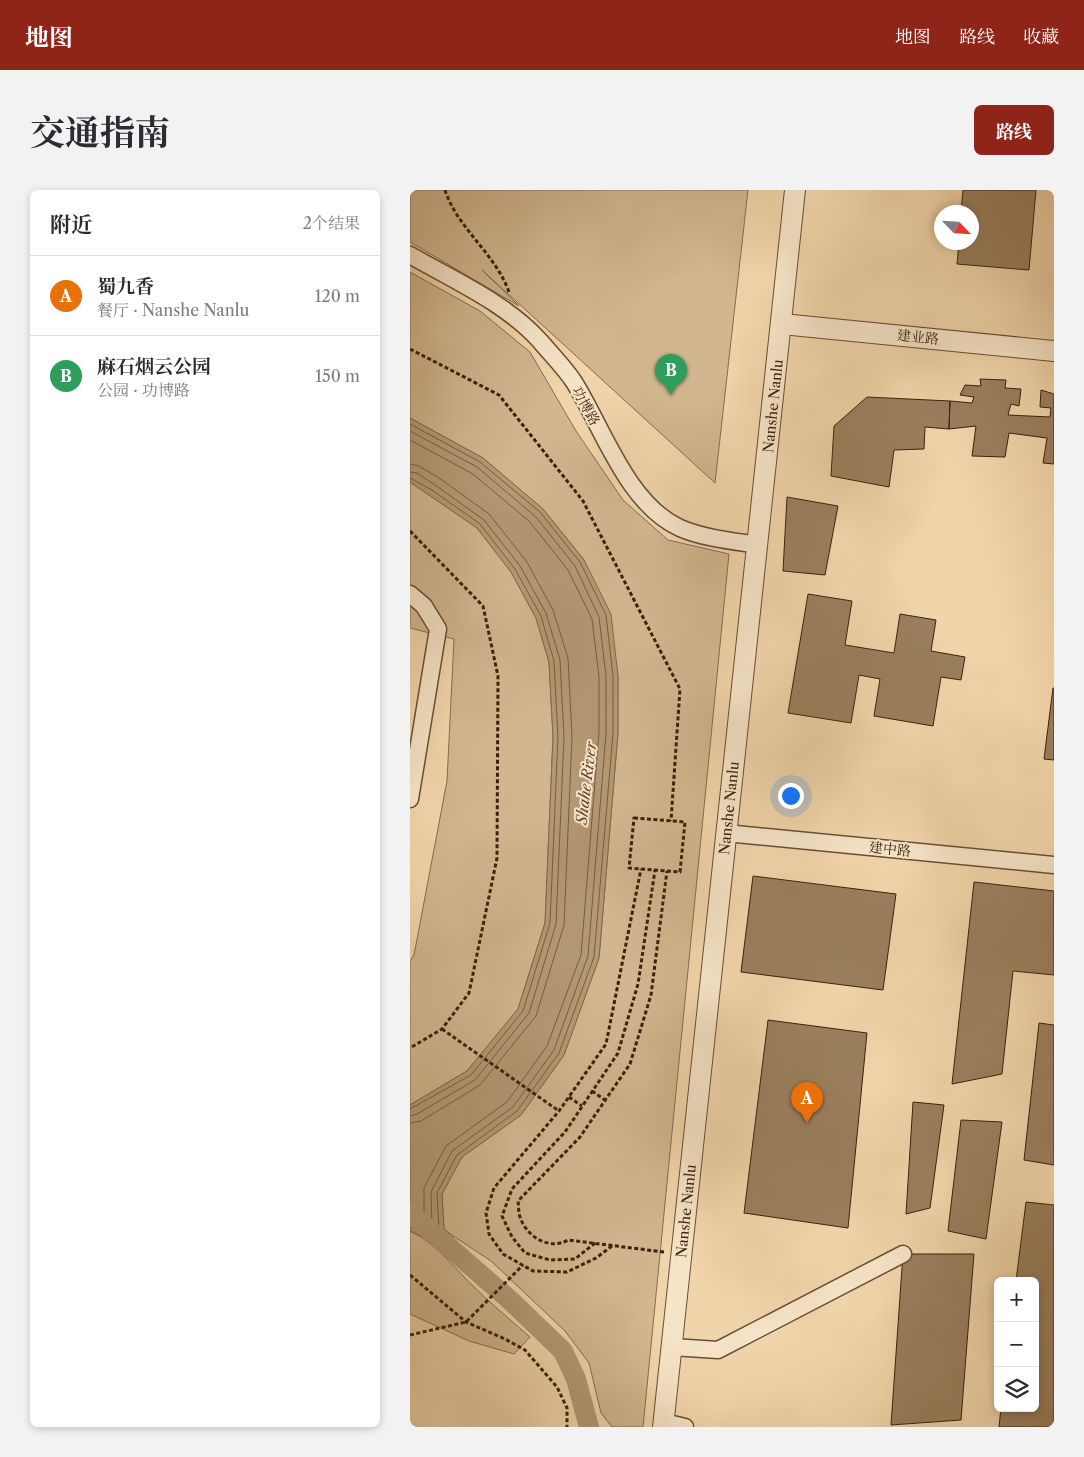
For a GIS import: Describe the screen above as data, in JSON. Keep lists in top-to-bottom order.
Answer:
{
  "streets": {
    "street": [
      "建业路",
      "功博路",
      "Nanshe Nanlu",
      "建中路"
    ]
  },
  "crossings": [
    ["建业路", "Nanshe Nanlu"],
    ["功博路", "Nanshe Nanlu"],
    ["Nanshe Nanlu", "建中路"]
  ],
  "water": ["Shahe River"],
  "north": "bottom right",
  "page": {
    "header": "地图",
    "nav": ["地图", "路线", "收藏"],
    "title": "交通指南",
    "buttons": "路线",
    "heading": ["附近", "2个结果"],
    "list": [
      {
        "mark": "A",
        "name": "蜀九香",
        "note": "餐厅 · Nanshe Nanlu",
        "value": "120 m"
      },
      {
        "mark": "B",
        "name": "麻石烟云公园",
        "note": "公园 · 功博路",
        "value": "150 m"
      }
    ],
    "pins": ["B", "A"],
    "map_buttons": ["+", "−"]
  }
}
